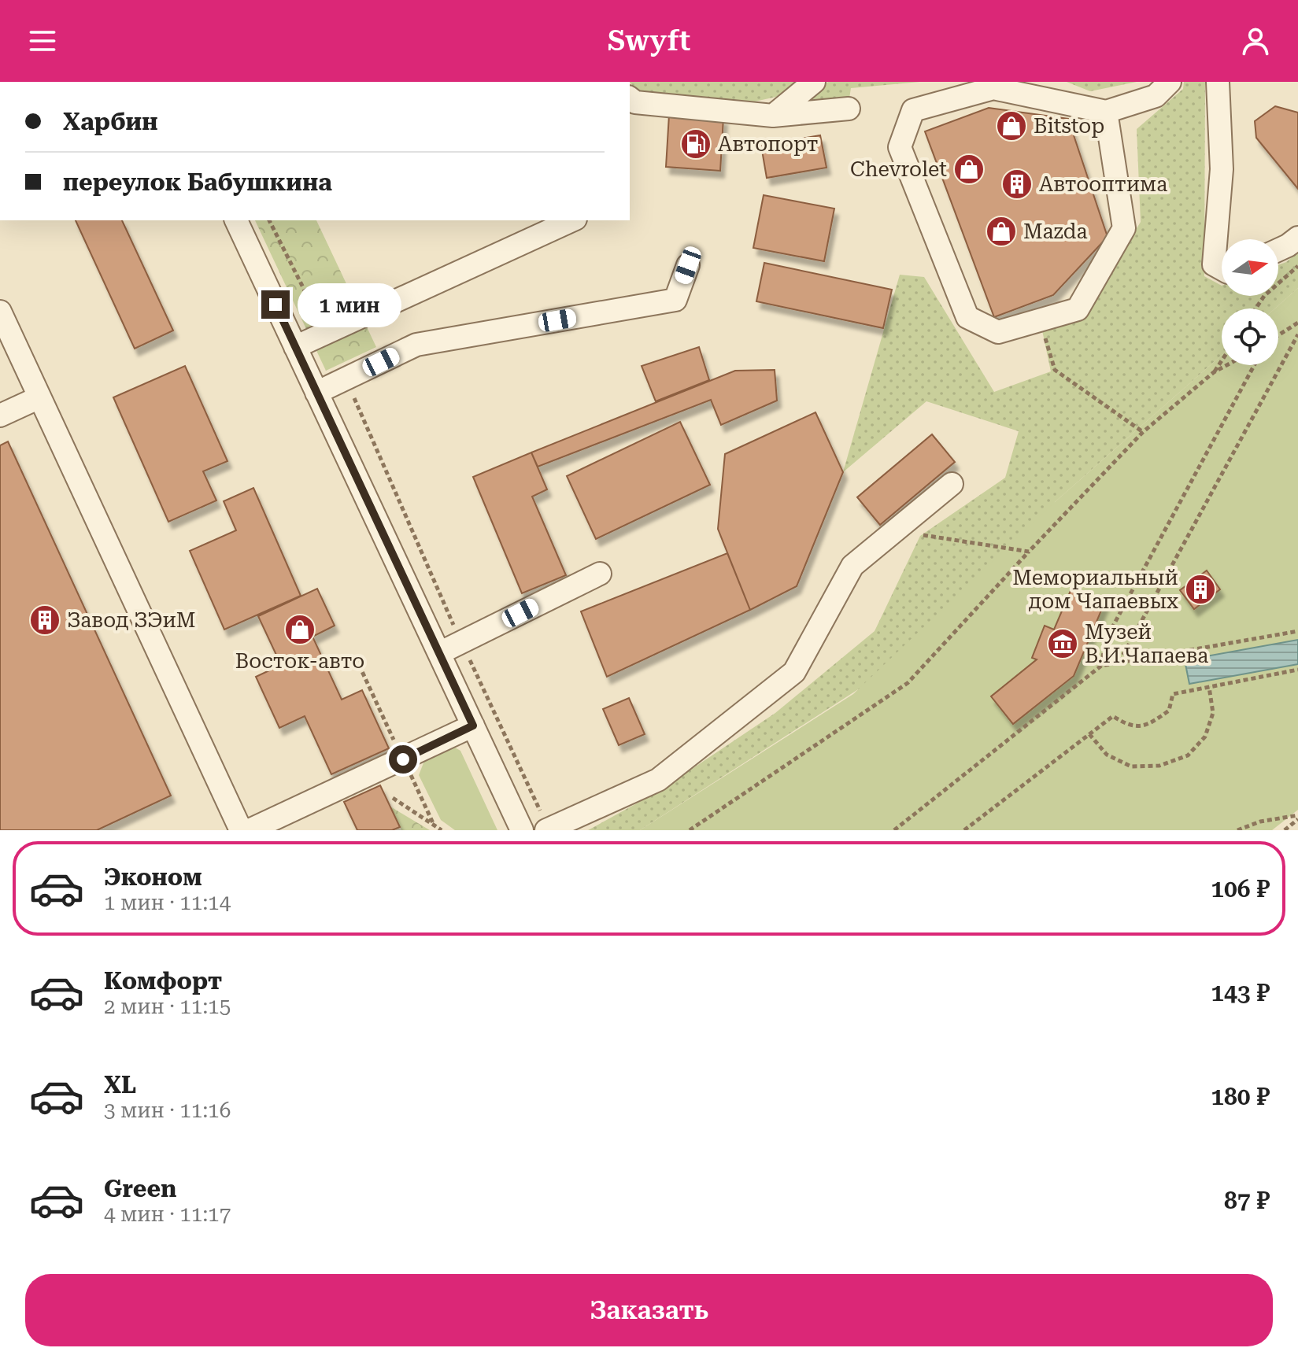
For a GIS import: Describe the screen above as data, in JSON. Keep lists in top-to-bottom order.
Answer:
{
  "places": {
    "shop": [
      "Bitstop",
      "Chevrolet",
      "Mazda",
      "Восток-авто"
    ],
    "fuel station": ["Автопорт"],
    "building": ["Автооптима", "Мемориальный дом Чапаевых", "Завод ЗЭиМ"],
    "museum": ["Музей В.И.Чапаева"]
  },
  "north": "right",
  "page": {
    "header": "Swyft",
    "banner": ["Харбин", "переулок Бабушкина"],
    "bubble": "1 мин",
    "list": [
      {
        "name": "Эконом",
        "note": "1 мин · 11:14",
        "value": "106 ₽"
      },
      {
        "name": "Комфорт",
        "note": "2 мин · 11:15",
        "value": "143 ₽"
      },
      {
        "name": "XL",
        "note": "3 мин · 11:16",
        "value": "180 ₽"
      },
      {
        "name": "Green",
        "note": "4 мин · 11:17",
        "value": "87 ₽"
      }
    ],
    "buttons": "Заказать"
  }
}
